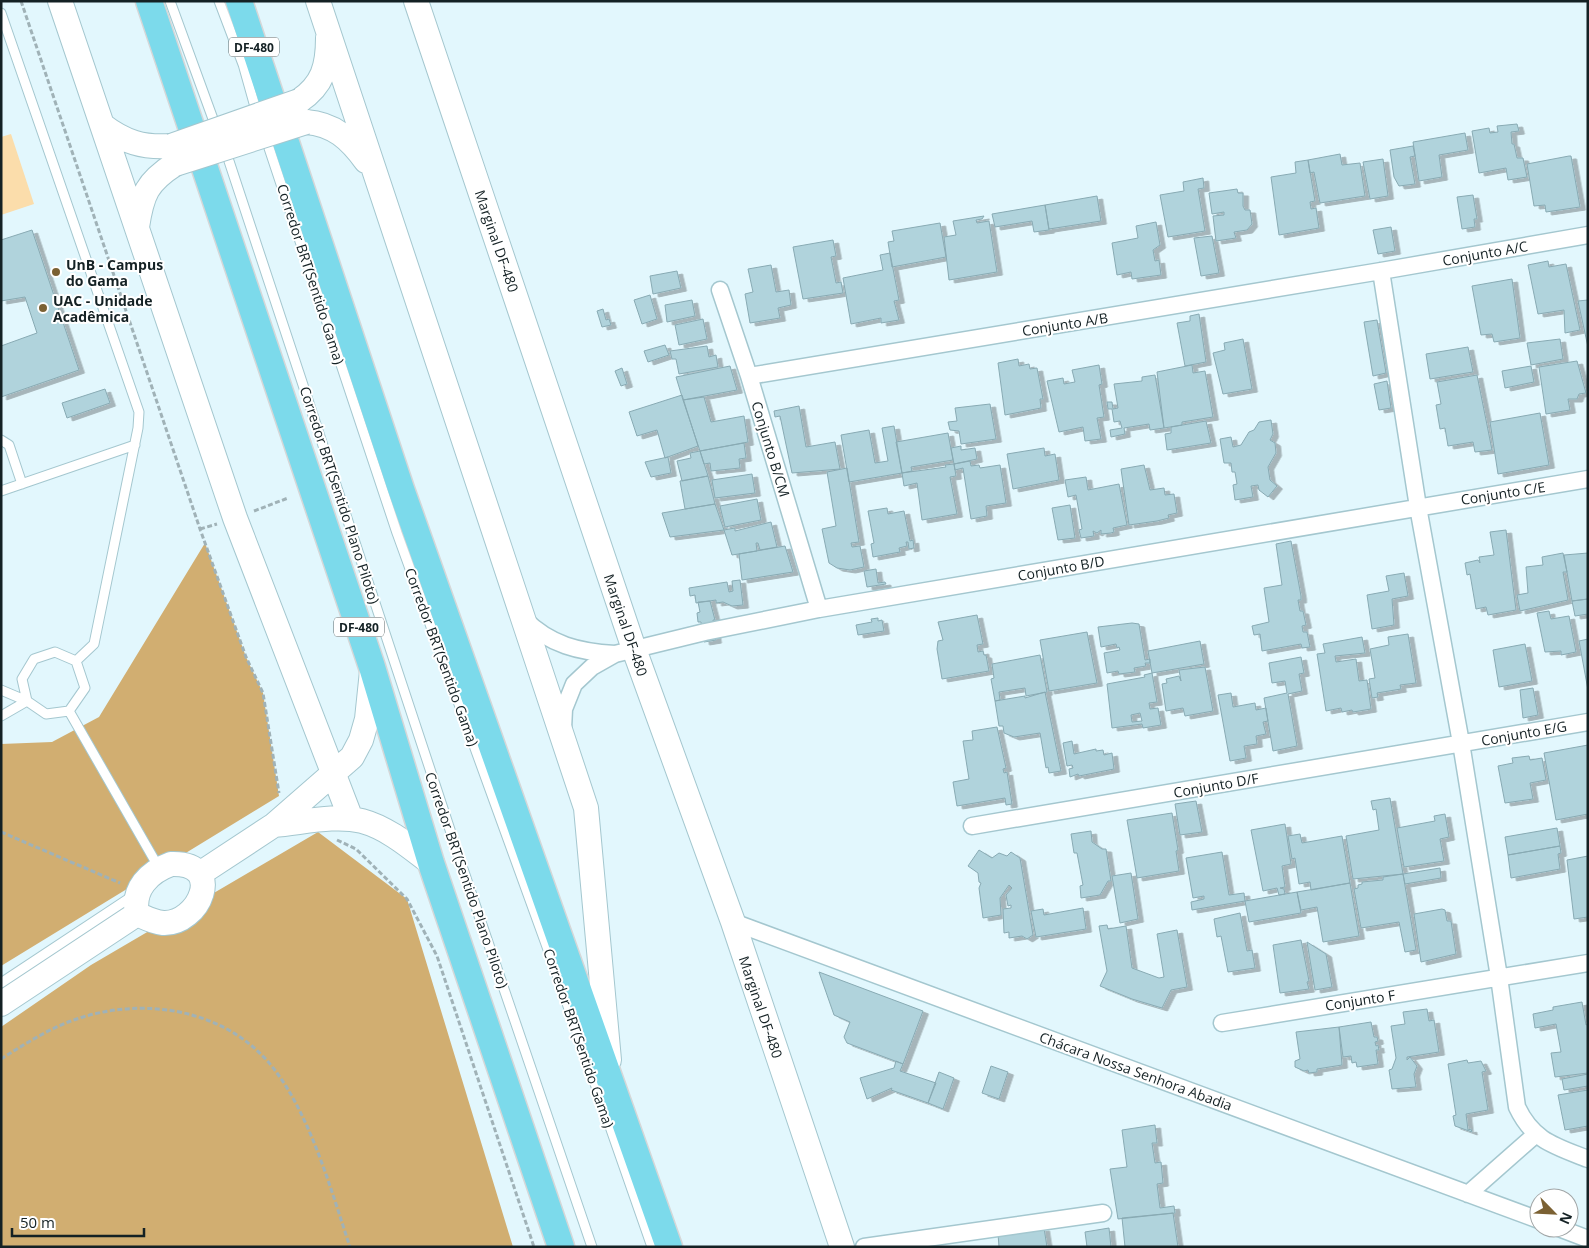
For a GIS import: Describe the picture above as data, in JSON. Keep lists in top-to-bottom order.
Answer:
{
  "streets": {
    "main road": ["DF-480"],
    "street": [
      "Marginal DF-480",
      "Conjunto A/C",
      "Conjunto A/B",
      "Conjunto B/CM",
      "Conjunto C/E",
      "Conjunto B/D",
      "Conjunto E/G",
      "Conjunto D/F",
      "Conjunto F",
      "Chácara Nossa Senhora Abadia"
    ],
    "lane": ["Corredor BRT(Sentido Gama)", "Corredor BRT(Sentido Plano Piloto)"]
  },
  "crossings": [
    ["DF-480", "Corredor BRT(Sentido Plano Piloto)"],
    ["Marginal DF-480", "Conjunto B/D"],
    ["Marginal DF-480", "Chácara Nossa Senhora Abadia"],
    ["Conjunto A/C", "Conjunto A/B"],
    ["Conjunto A/B", "Conjunto B/CM"],
    ["Conjunto B/CM", "Conjunto B/D"],
    ["Conjunto C/E", "Conjunto B/D"],
    ["Conjunto E/G", "Conjunto D/F"]
  ],
  "places": ["UnB - Campus do Gama", "UAC - Unidade Acadêmica"],
  "scale_bar": "50 m",
  "north": "bottom right"
}
